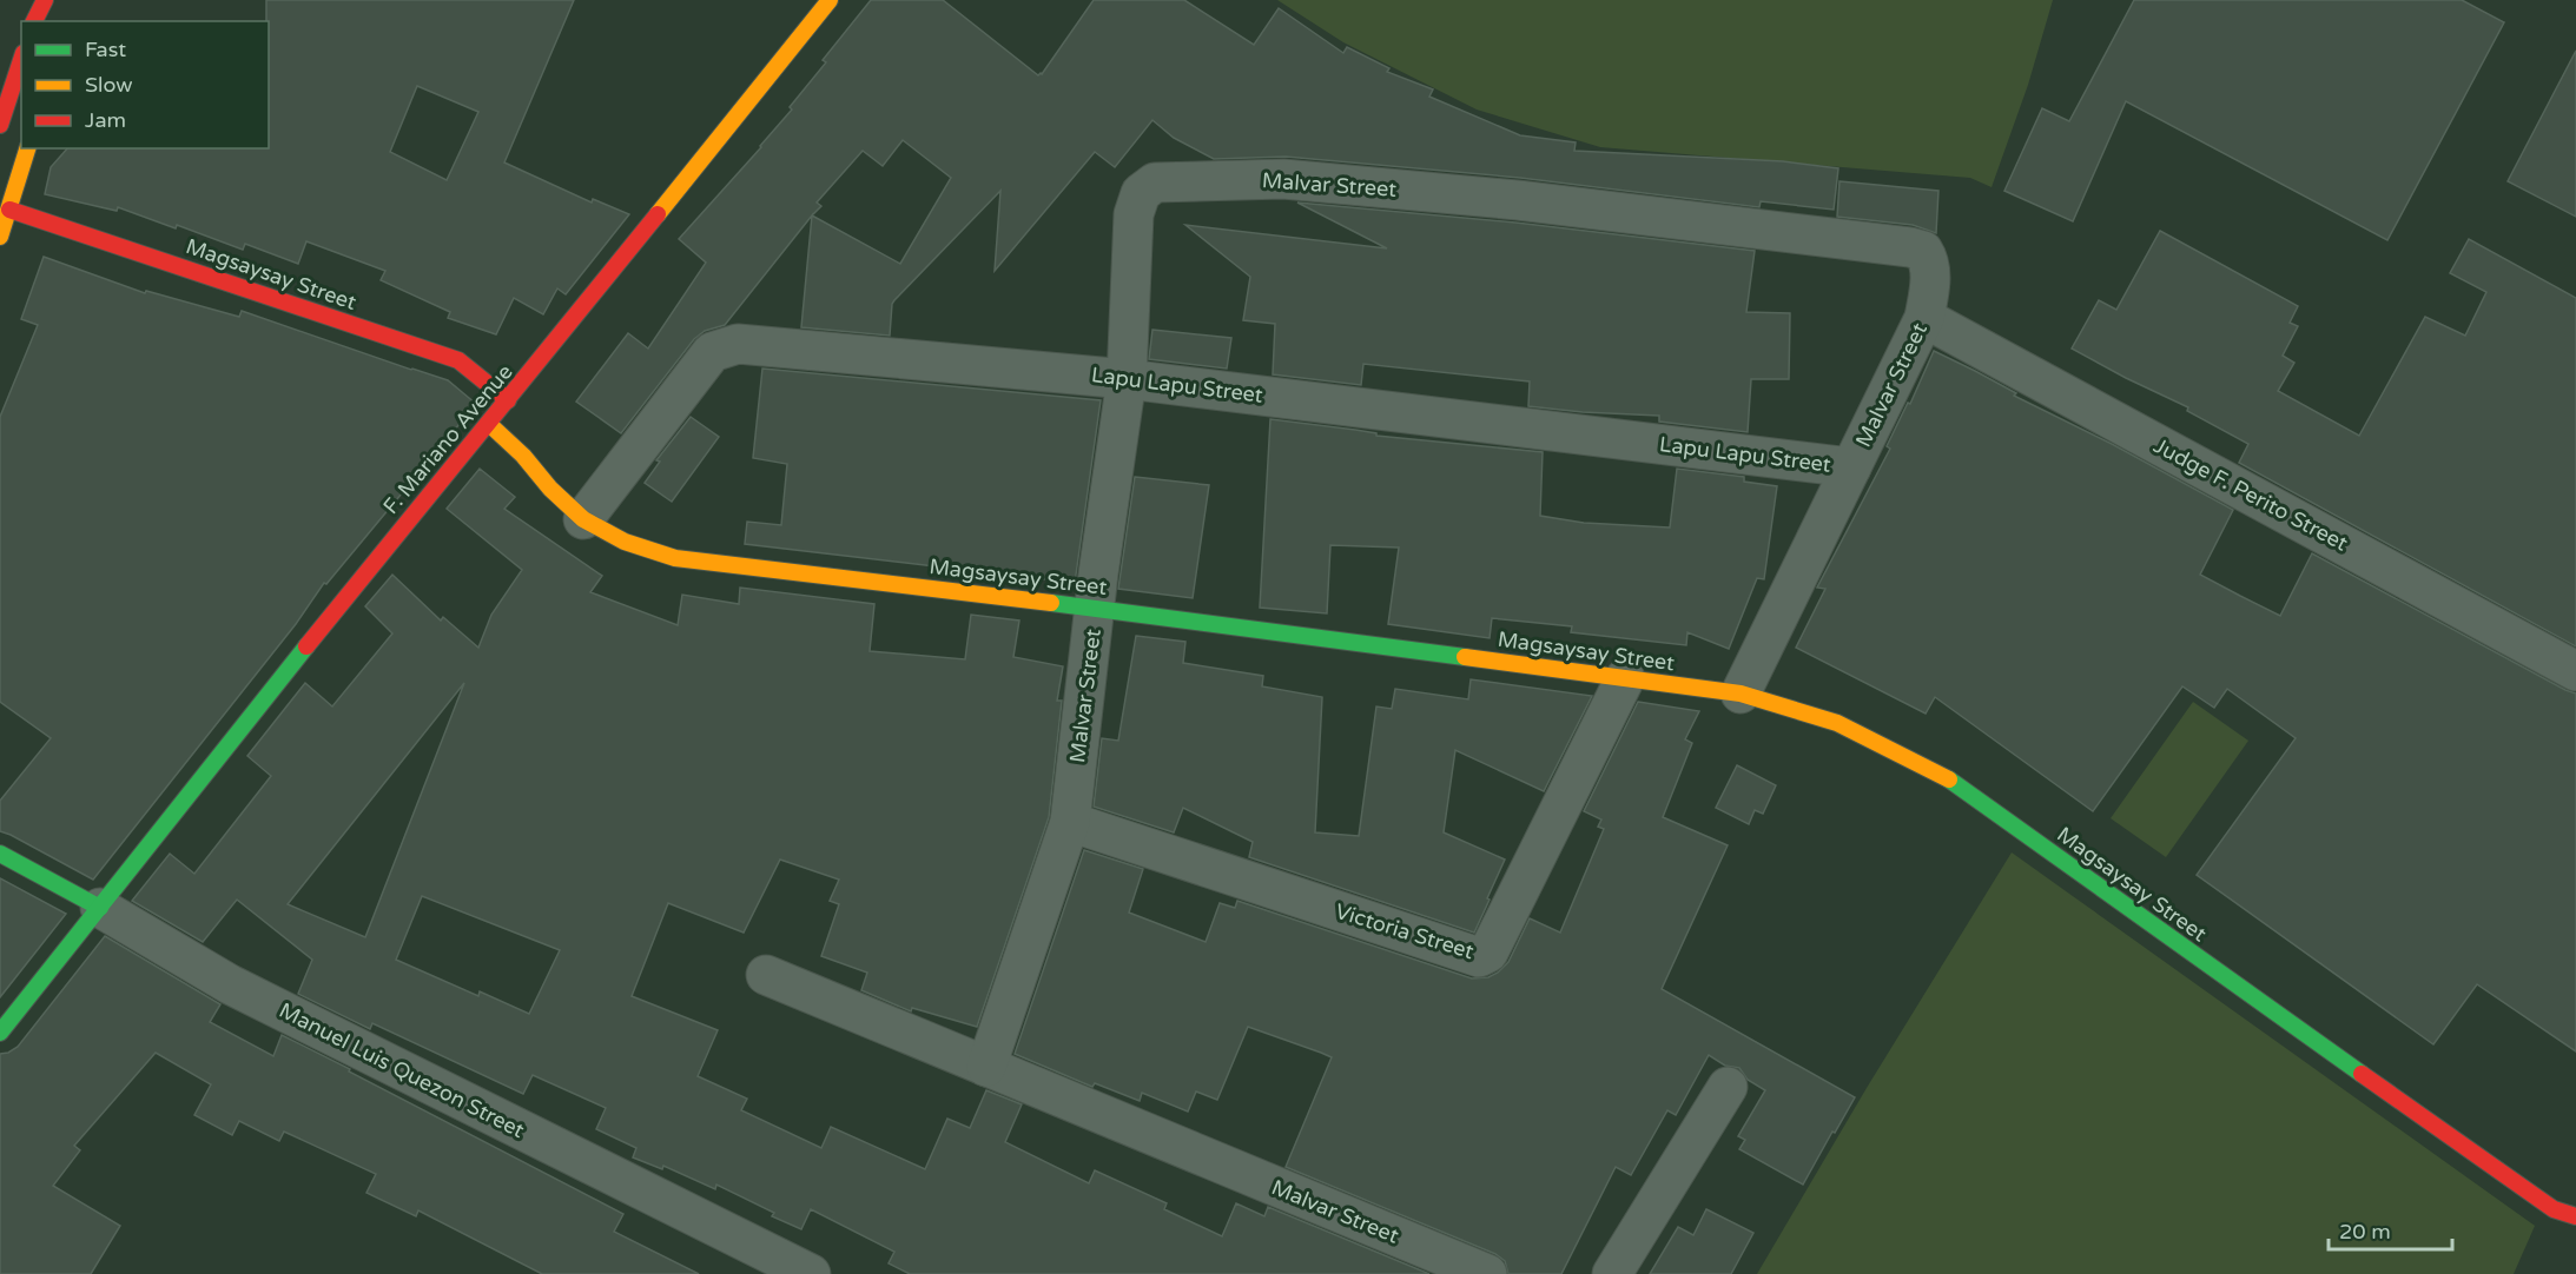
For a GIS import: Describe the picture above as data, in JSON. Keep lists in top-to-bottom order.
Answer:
{
  "streets": {
    "street": [
      "Malvar Street",
      "Magsaysay Street",
      "Lapu Lapu Street",
      "F. Mariano Avenue",
      "Judge F. Perito Street",
      "Victoria Street",
      "Manuel Luis Quezon Street"
    ]
  },
  "crossings": [
    ["Malvar Street", "Magsaysay Street"],
    ["Malvar Street", "Lapu Lapu Street"],
    ["Malvar Street", "Judge F. Perito Street"],
    ["Malvar Street", "Victoria Street"],
    ["Magsaysay Street", "Lapu Lapu Street"],
    ["Magsaysay Street", "F. Mariano Avenue"],
    ["Magsaysay Street", "Victoria Street"],
    ["F. Mariano Avenue", "Manuel Luis Quezon Street"]
  ],
  "legend": ["Fast", "Slow", "Jam"],
  "scale_bar": "20 m"
}
